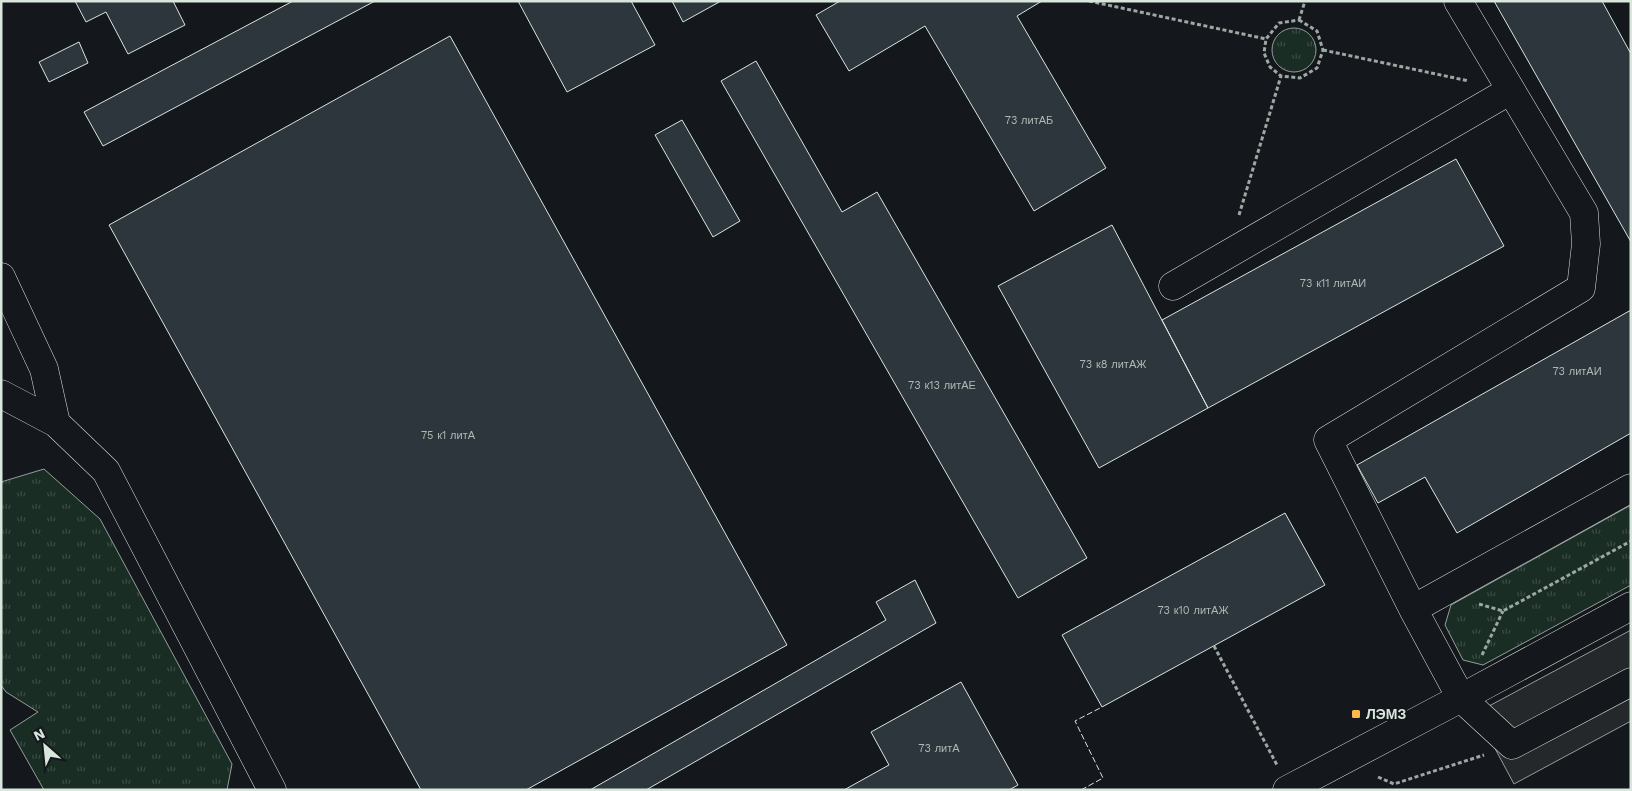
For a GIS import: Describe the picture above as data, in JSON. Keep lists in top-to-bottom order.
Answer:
{
  "places": {
    "transit": ["ЛЭМЗ"]
  },
  "house_numbers": [
    "73 литАБ",
    "73 к11 литАИ",
    "73 к8 литАЖ",
    "73 литАИ",
    "73 к13 литАЕ",
    "75 к1 литА",
    "73 к10 литАЖ",
    "73 литА"
  ],
  "north": "top left"
}
